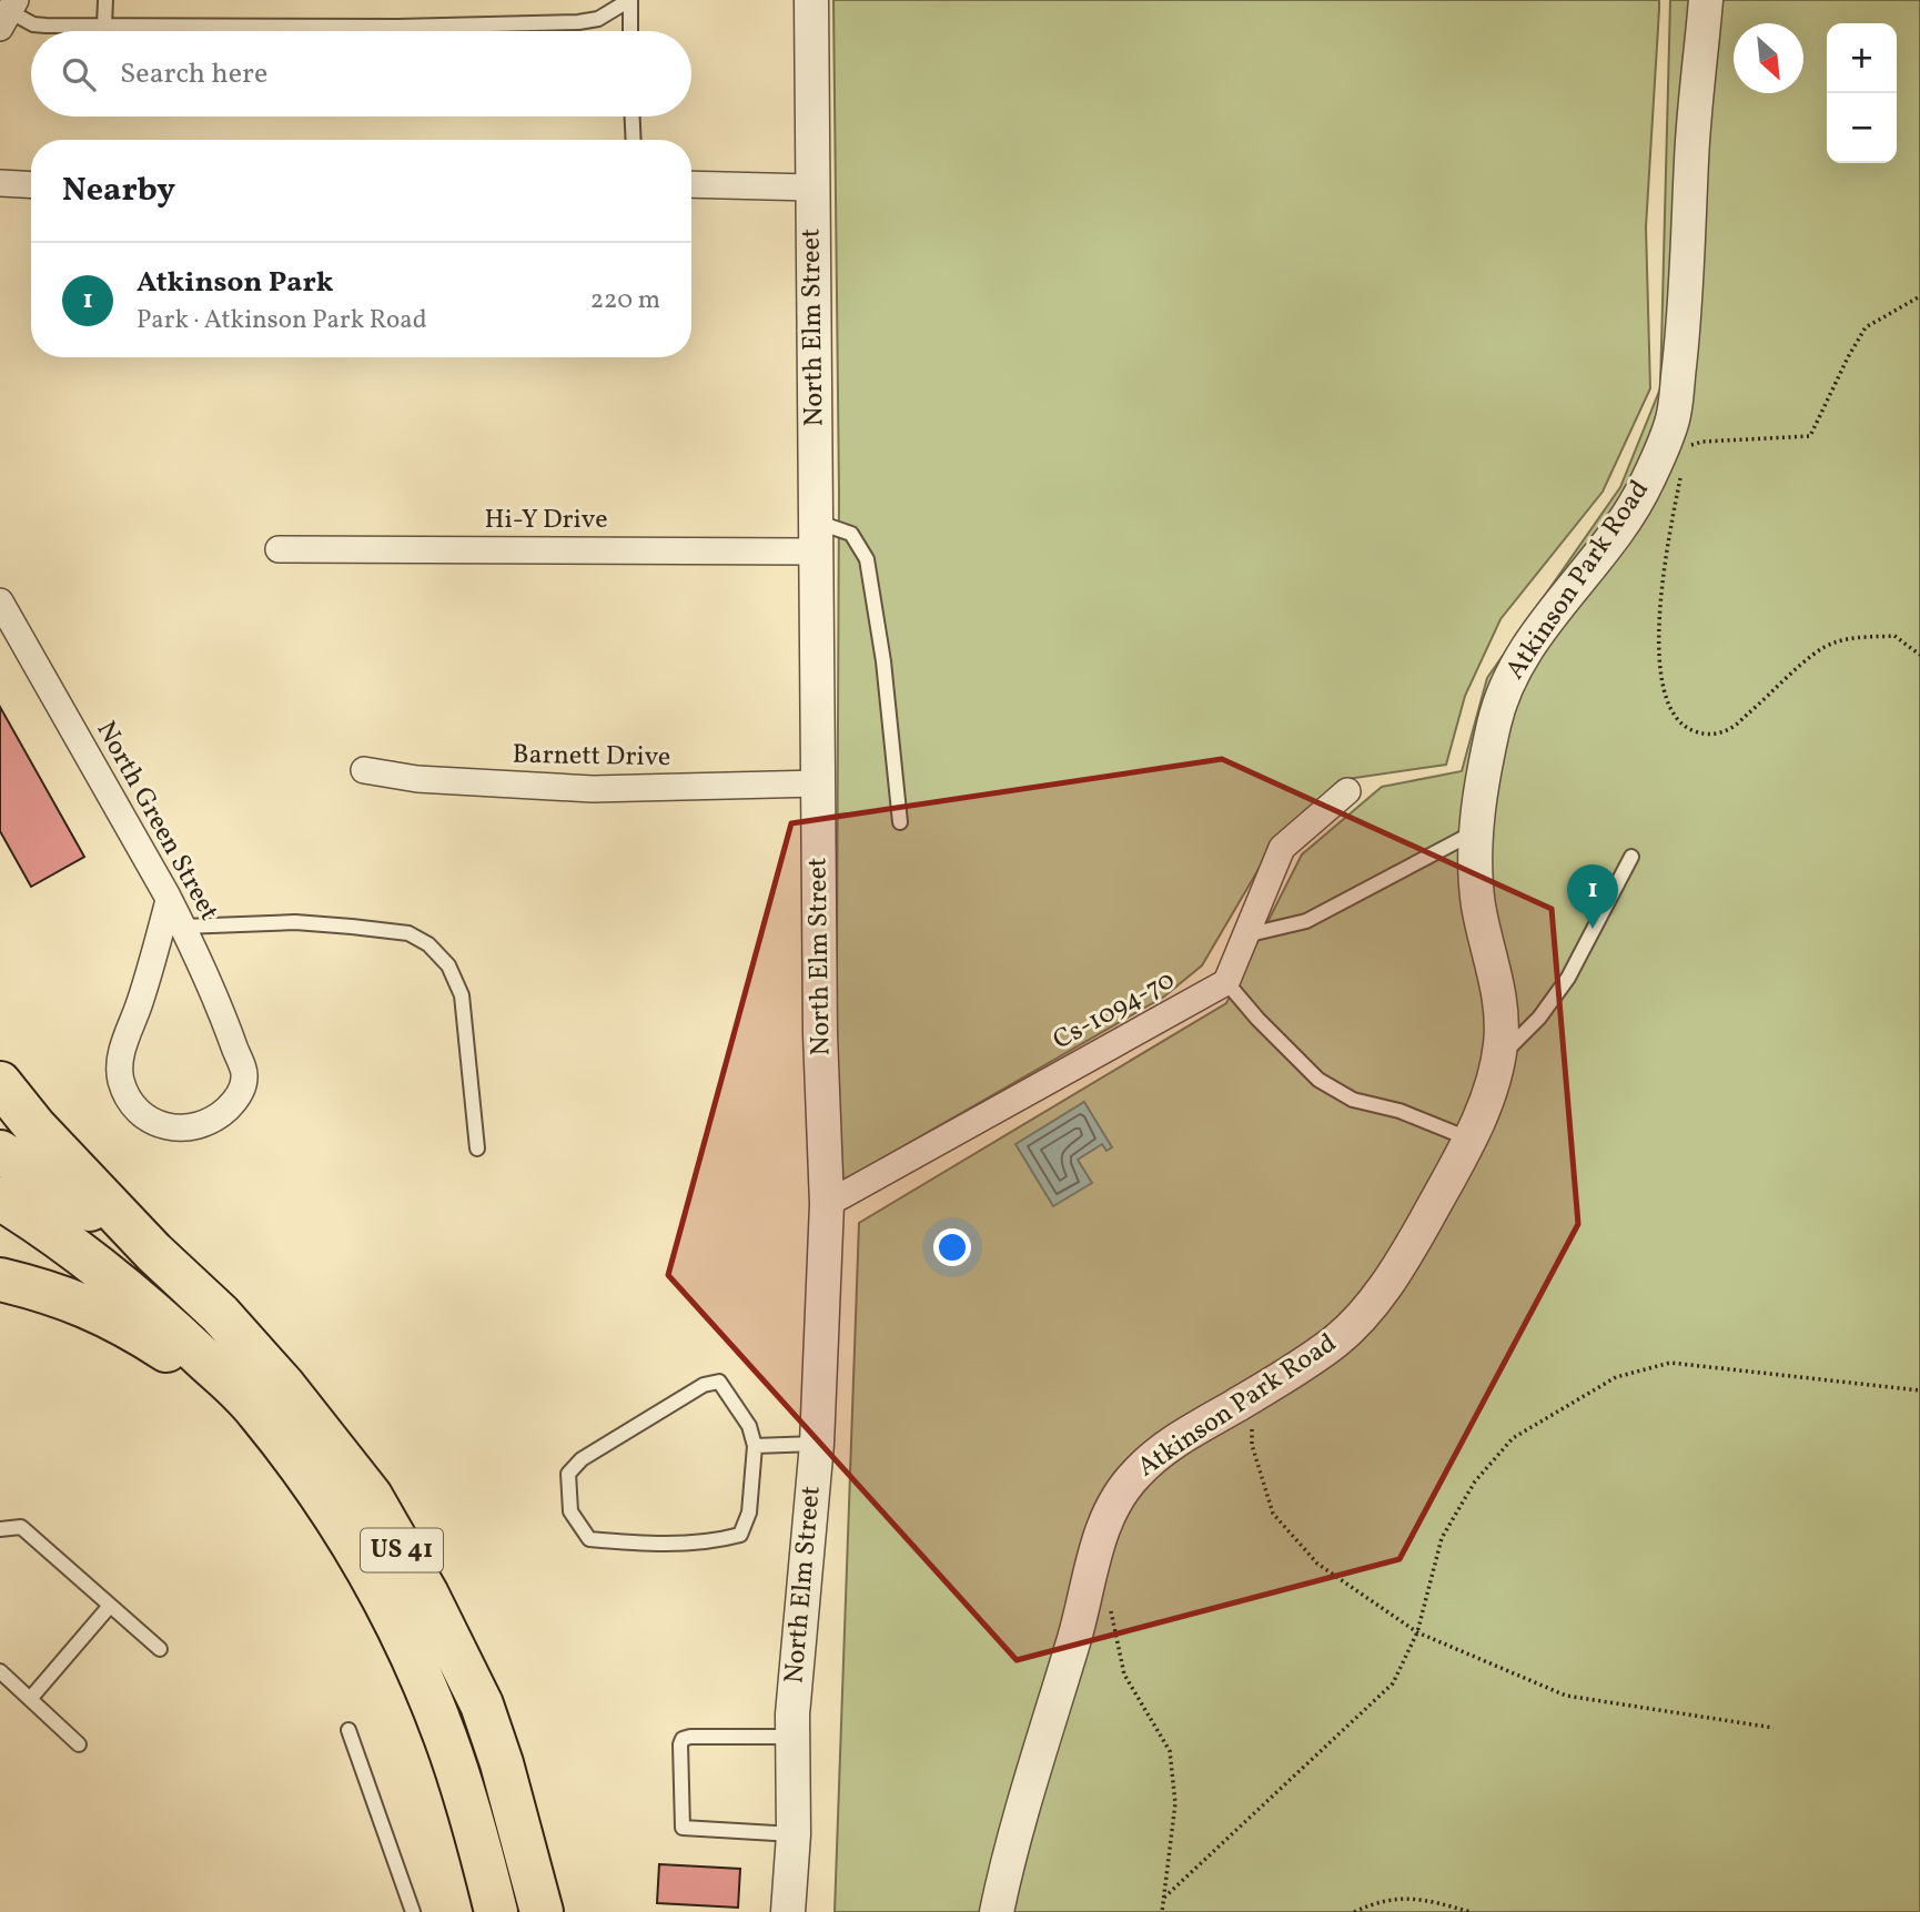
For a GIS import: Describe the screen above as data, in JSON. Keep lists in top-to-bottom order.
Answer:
{
  "streets": {
    "highway": ["US 41"],
    "street": [
      "North Elm Street",
      "Hi-Y Drive",
      "Atkinson Park Road",
      "Barnett Drive",
      "North Green Street",
      "Cs-1094-70"
    ]
  },
  "crossings": [
    ["North Elm Street", "Hi-Y Drive"],
    ["North Elm Street", "Barnett Drive"],
    ["North Elm Street", "Cs-1094-70"]
  ],
  "north": "bottom right",
  "page": {
    "map_buttons": ["+", "−"],
    "search": "Search here",
    "heading": "Nearby",
    "list": [
      {
        "mark": "1",
        "name": "Atkinson Park",
        "note": "Park · Atkinson Park Road",
        "value": "220 m"
      }
    ],
    "pins": "1"
  }
}
